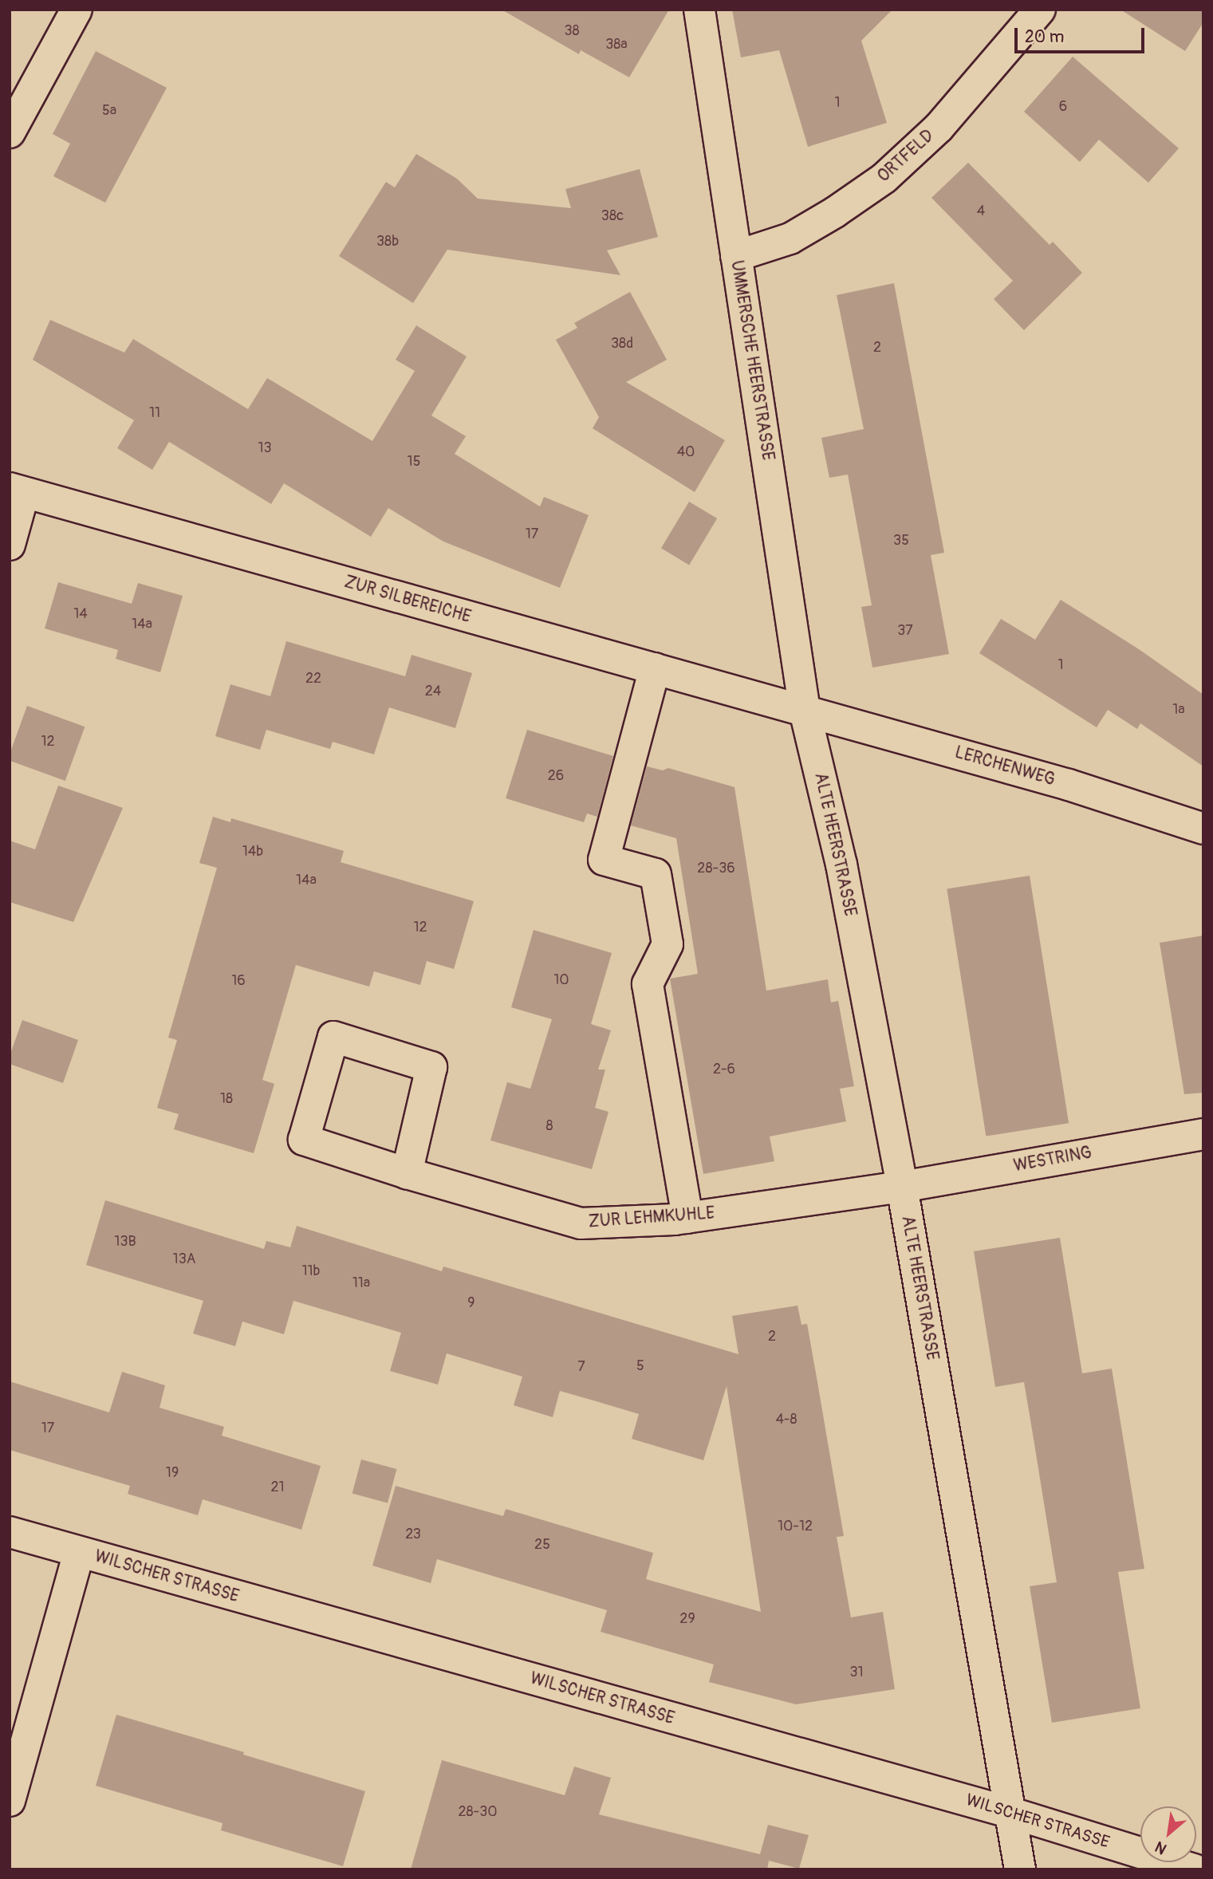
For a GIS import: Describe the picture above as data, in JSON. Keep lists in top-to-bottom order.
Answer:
{
  "streets": {
    "street": [
      "ORTFELD",
      "UMMERSCHE HEERSTRASSE",
      "ZUR SILBEREICHE",
      "LERCHENWEG",
      "ALTE HEERSTRASSE",
      "WESTRING",
      "ZUR LEHMKUHLE",
      "WILSCHER STRASSE"
    ]
  },
  "crossings": [
    ["ORTFELD", "UMMERSCHE HEERSTRASSE"],
    ["UMMERSCHE HEERSTRASSE", "ZUR SILBEREICHE"],
    ["UMMERSCHE HEERSTRASSE", "LERCHENWEG"],
    ["UMMERSCHE HEERSTRASSE", "ALTE HEERSTRASSE"],
    ["ZUR SILBEREICHE", "LERCHENWEG"],
    ["ZUR SILBEREICHE", "ALTE HEERSTRASSE"],
    ["LERCHENWEG", "ALTE HEERSTRASSE"],
    ["ALTE HEERSTRASSE", "WESTRING"],
    ["ALTE HEERSTRASSE", "ZUR LEHMKUHLE"],
    ["ALTE HEERSTRASSE", "WILSCHER STRASSE"],
    ["WESTRING", "ZUR LEHMKUHLE"]
  ],
  "house_numbers": [
    "38",
    "38a",
    "1",
    "6",
    "5a",
    "4",
    "38c",
    "38b",
    "38d",
    "2",
    "11",
    "13",
    "40",
    "15",
    "17",
    "35",
    "14",
    "14a",
    "37",
    "1",
    "22",
    "24",
    "1a",
    "12",
    "26",
    "14b",
    "28-36",
    "14a",
    "12",
    "10",
    "16",
    "2-6",
    "18",
    "8",
    "13B",
    "13A",
    "11b",
    "11a",
    "9",
    "2",
    "5",
    "7",
    "4-8",
    "17",
    "19",
    "21",
    "10-12",
    "23",
    "25",
    "29",
    "31",
    "28-30"
  ],
  "scale_bar": "20 m",
  "north": "bottom left"
}
